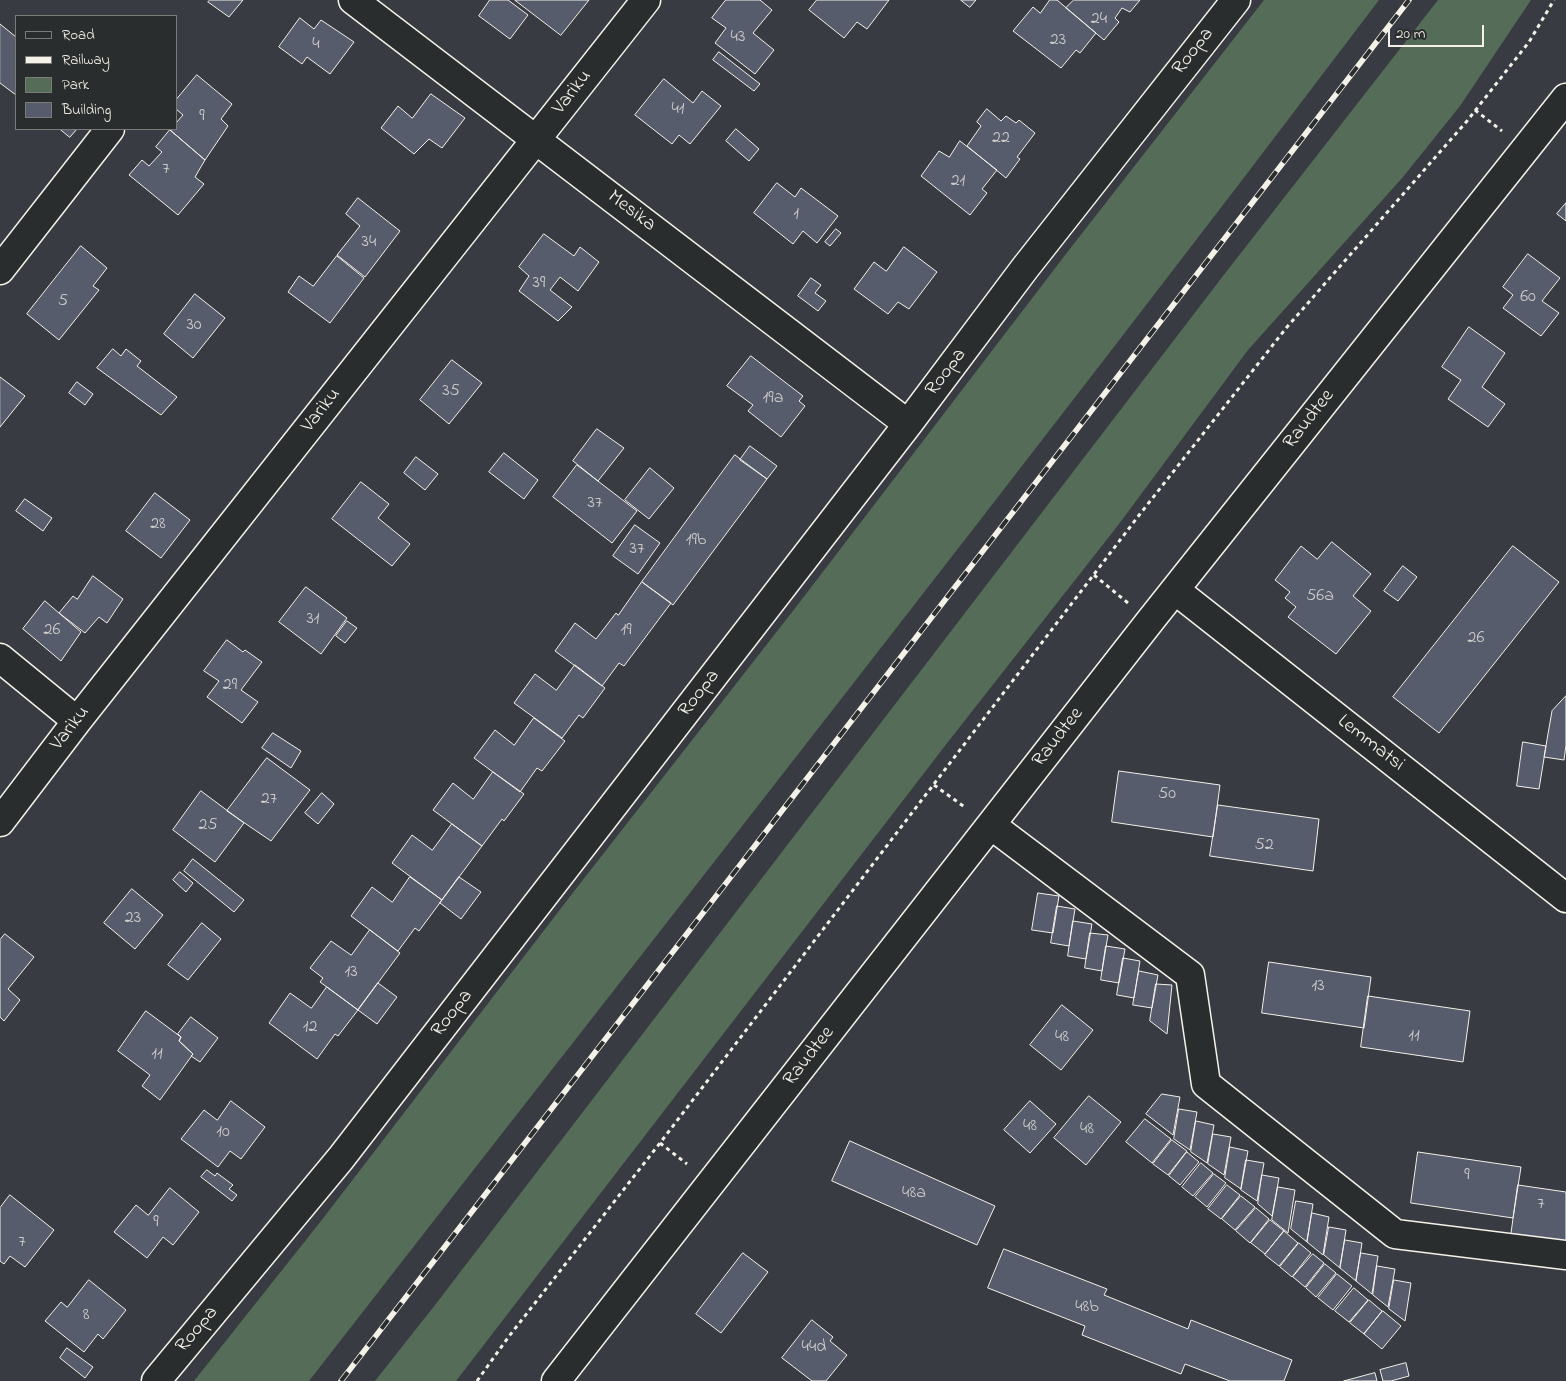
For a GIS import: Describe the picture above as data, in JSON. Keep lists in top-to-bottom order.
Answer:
{
  "streets": {
    "street": [
      "Roopa",
      "Variku",
      "Mesika",
      "Raudtee",
      "Lemmatsi"
    ]
  },
  "crossings": [
    ["Roopa", "Mesika"],
    ["Variku", "Mesika"],
    ["Raudtee", "Lemmatsi"]
  ],
  "house_numbers": [
    "24",
    "43",
    "23",
    "4",
    "41",
    "9",
    "22",
    "7",
    "21",
    "1",
    "34",
    "39",
    "60",
    "5",
    "30",
    "35",
    "19a",
    "37",
    "28",
    "19b",
    "37",
    "56a",
    "31",
    "26",
    "19",
    "26",
    "29",
    "50",
    "27",
    "25",
    "52",
    "23",
    "13",
    "13",
    "12",
    "11",
    "48",
    "11",
    "48",
    "48",
    "10",
    "9",
    "48a",
    "7",
    "9",
    "7",
    "48b",
    "8",
    "44d"
  ],
  "legend": [
    "Road",
    "Railway",
    "Park",
    "Building"
  ],
  "scale_bar": "20 m"
}
